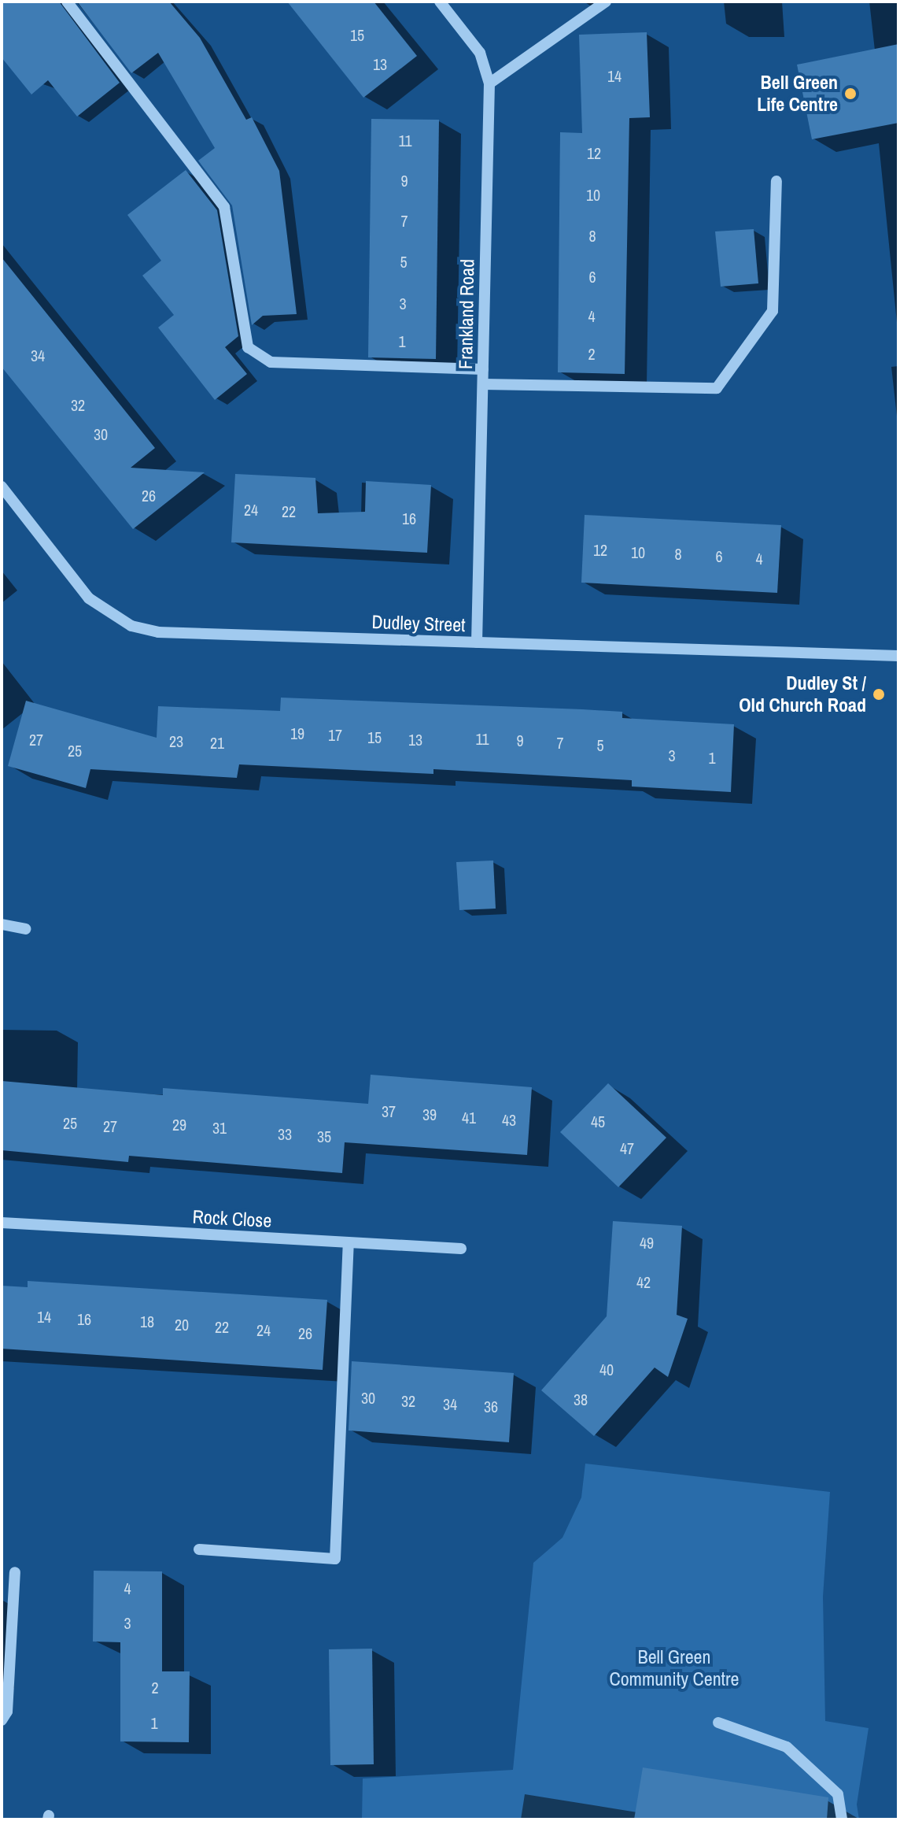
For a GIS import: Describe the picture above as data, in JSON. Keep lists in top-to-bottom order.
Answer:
{
  "streets": {
    "street": ["Frankland Road", "Dudley Street", "Rock Close"]
  },
  "crossings": [
    ["Frankland Road", "Dudley Street"]
  ],
  "parks": ["Bell Green Community Centre"],
  "places": ["Bell Green Life Centre", "Dudley St / Old Church Road"],
  "house_numbers": [
    "15",
    "13",
    "14",
    "11",
    "12",
    "9",
    "10",
    "7",
    "8",
    "5",
    "6",
    "3",
    "4",
    "1",
    "2",
    "34",
    "32",
    "30",
    "26",
    "24",
    "22",
    "16",
    "12",
    "10",
    "8",
    "6",
    "4",
    "19",
    "17",
    "15",
    "11",
    "27",
    "13",
    "9",
    "23",
    "21",
    "7",
    "5",
    "25",
    "3",
    "1",
    "37",
    "39",
    "41",
    "43",
    "45",
    "25",
    "29",
    "27",
    "31",
    "33",
    "35",
    "47",
    "49",
    "42",
    "14",
    "16",
    "18",
    "20",
    "22",
    "24",
    "26",
    "40",
    "30",
    "38",
    "32",
    "34",
    "36",
    "4",
    "3",
    "2",
    "1"
  ]
}
